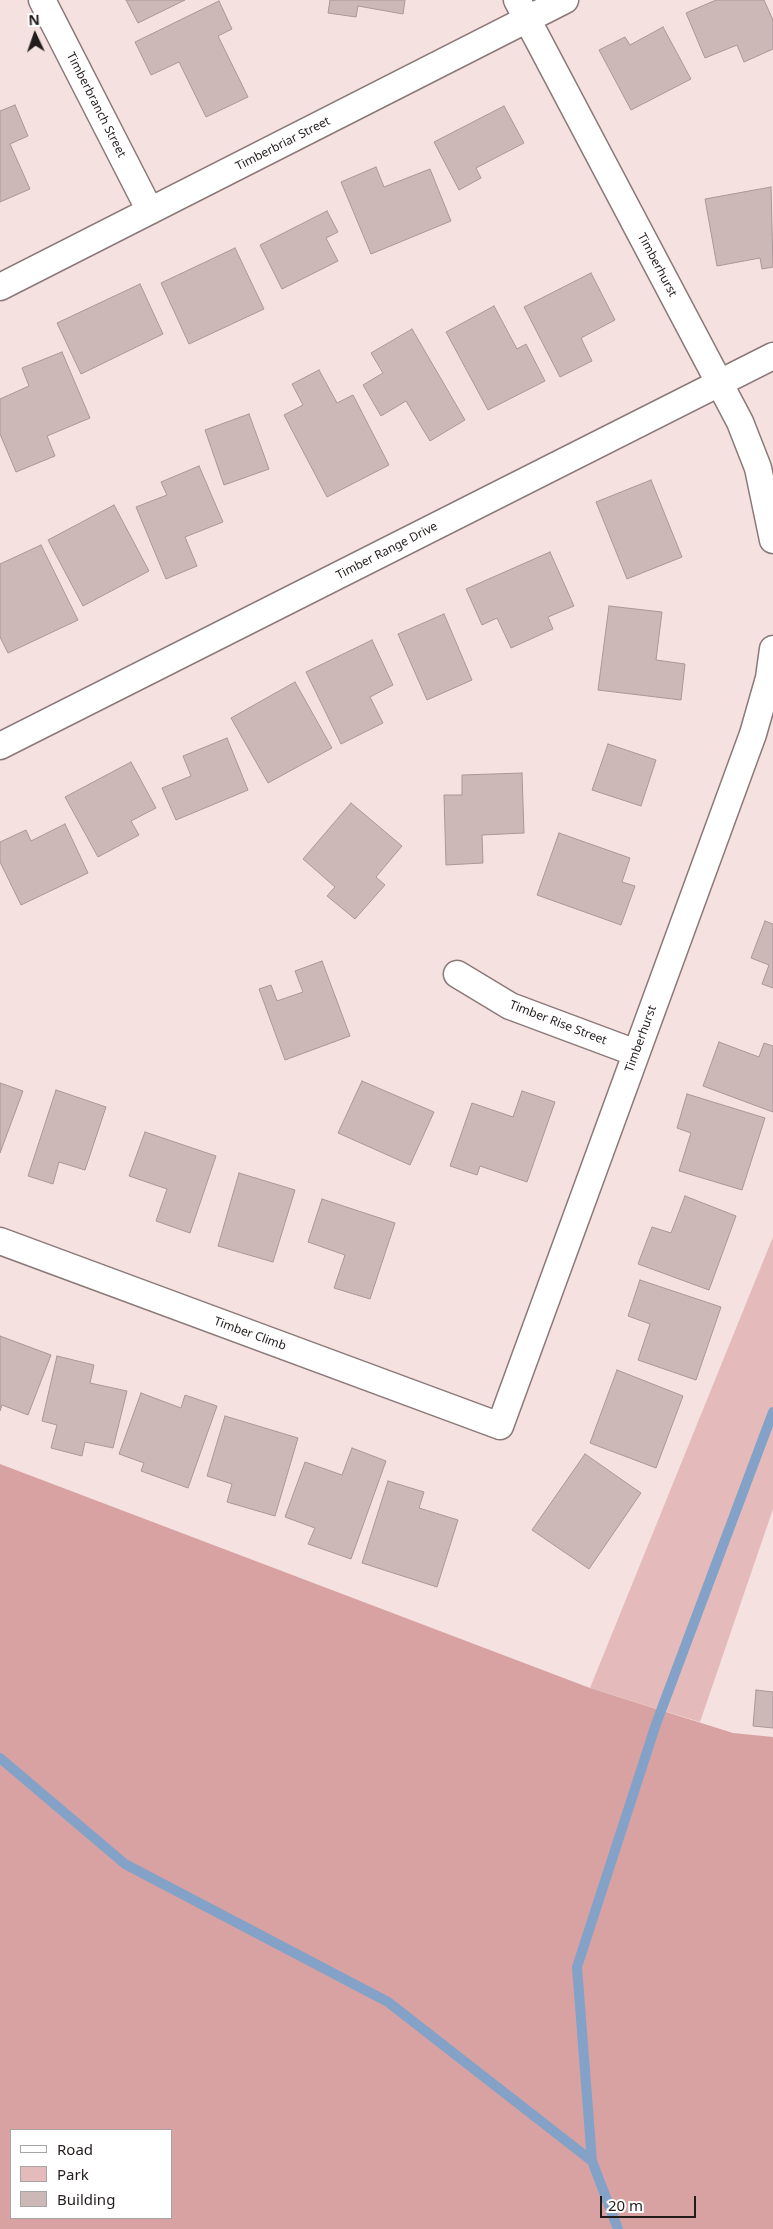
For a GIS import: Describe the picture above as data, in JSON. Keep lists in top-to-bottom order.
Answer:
{
  "streets": {
    "street": [
      "Timberbranch Street",
      "Timberbriar Street",
      "Timberhurst",
      "Timber Range Drive",
      "Timber Rise Street",
      "Timber Climb"
    ]
  },
  "crossings": [
    ["Timberbranch Street", "Timberbriar Street"],
    ["Timberbriar Street", "Timberhurst"],
    ["Timberhurst", "Timber Range Drive"],
    ["Timberhurst", "Timber Rise Street"],
    ["Timberhurst", "Timber Climb"]
  ],
  "legend": ["Road", "Park", "Building"],
  "scale_bar": "20 m",
  "north": "top"
}
